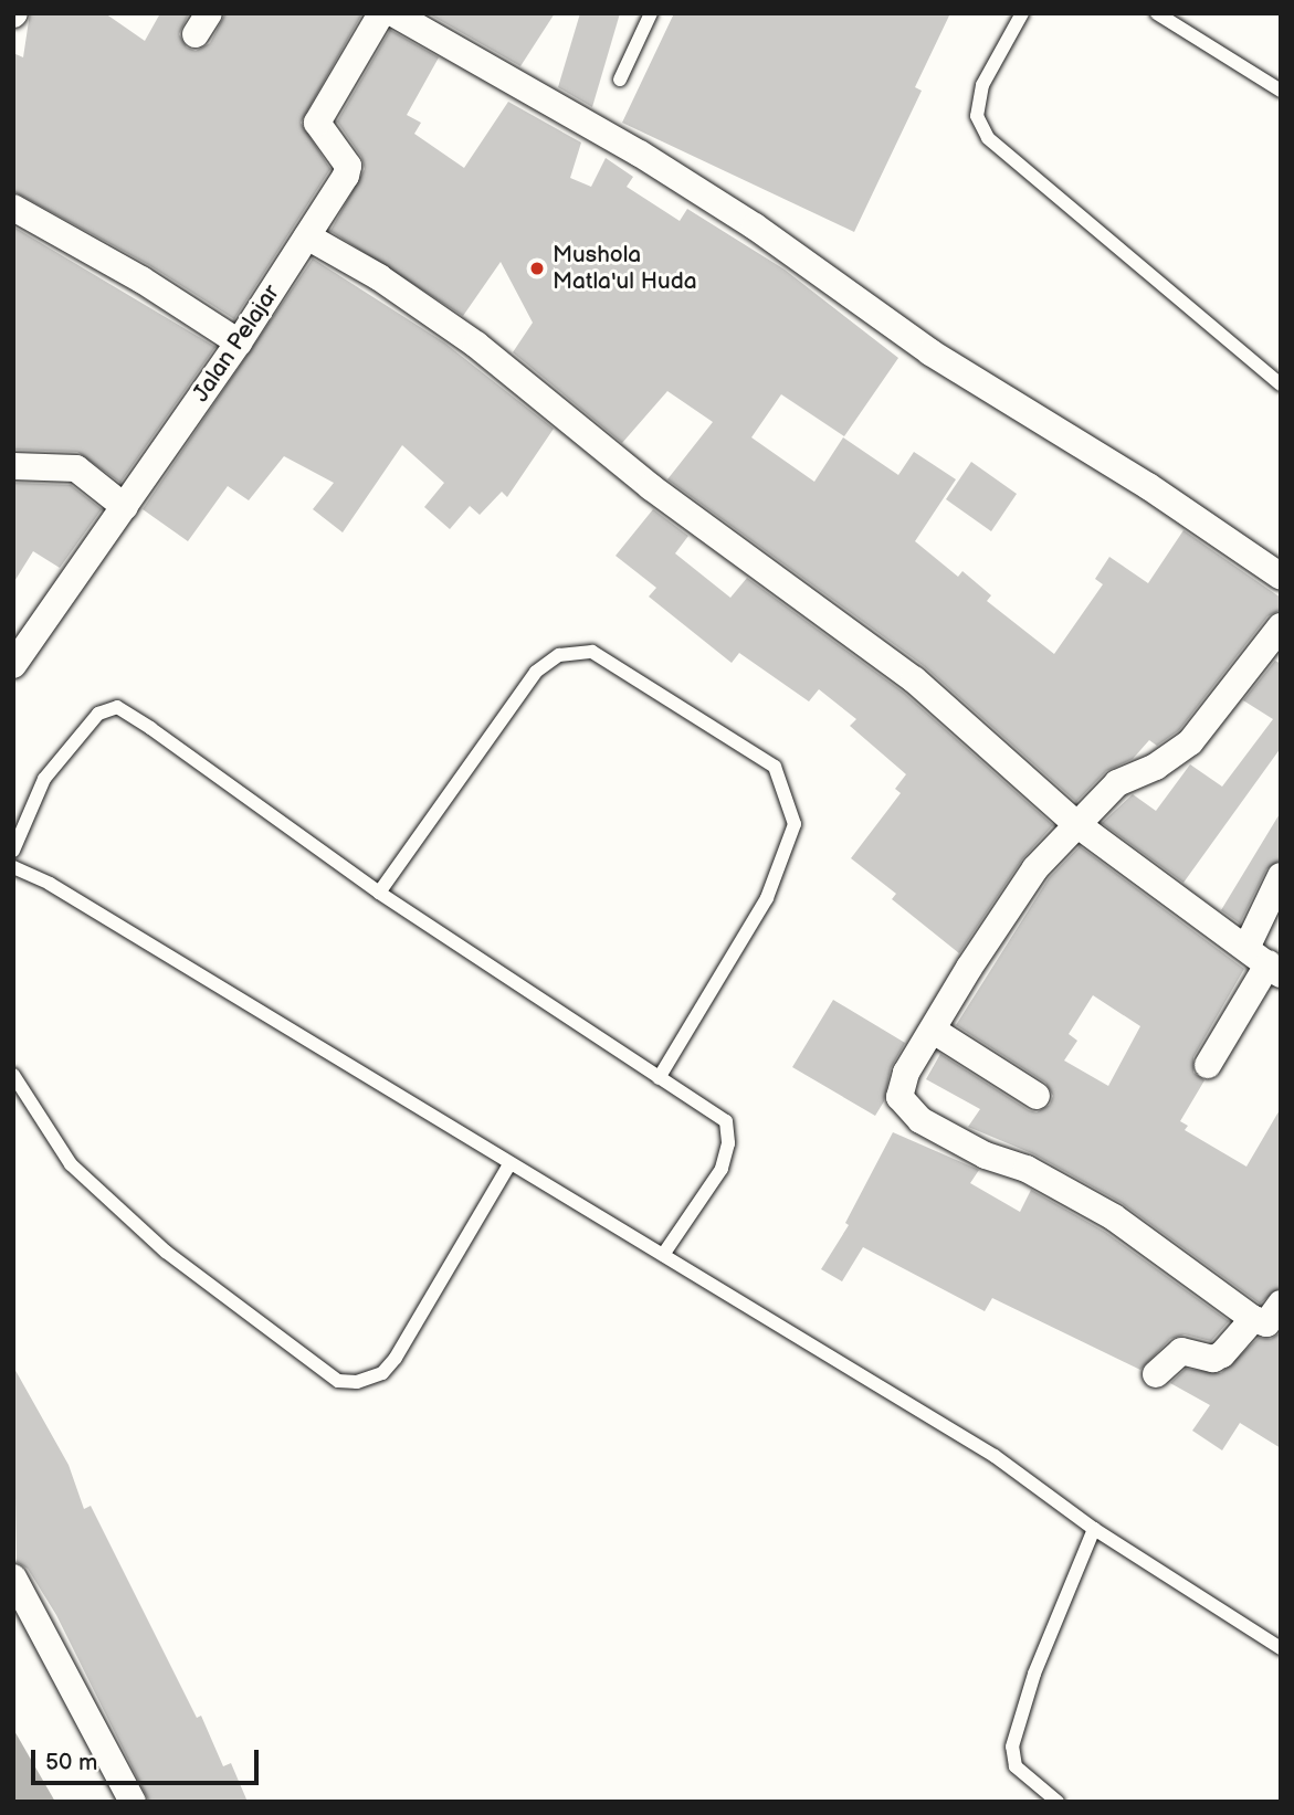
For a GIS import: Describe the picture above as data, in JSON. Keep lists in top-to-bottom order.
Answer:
{
  "streets": {
    "street": ["Jalan Pelajar"]
  },
  "places": ["Mushola Matla'ul Huda"],
  "scale_bar": "50 m"
}
